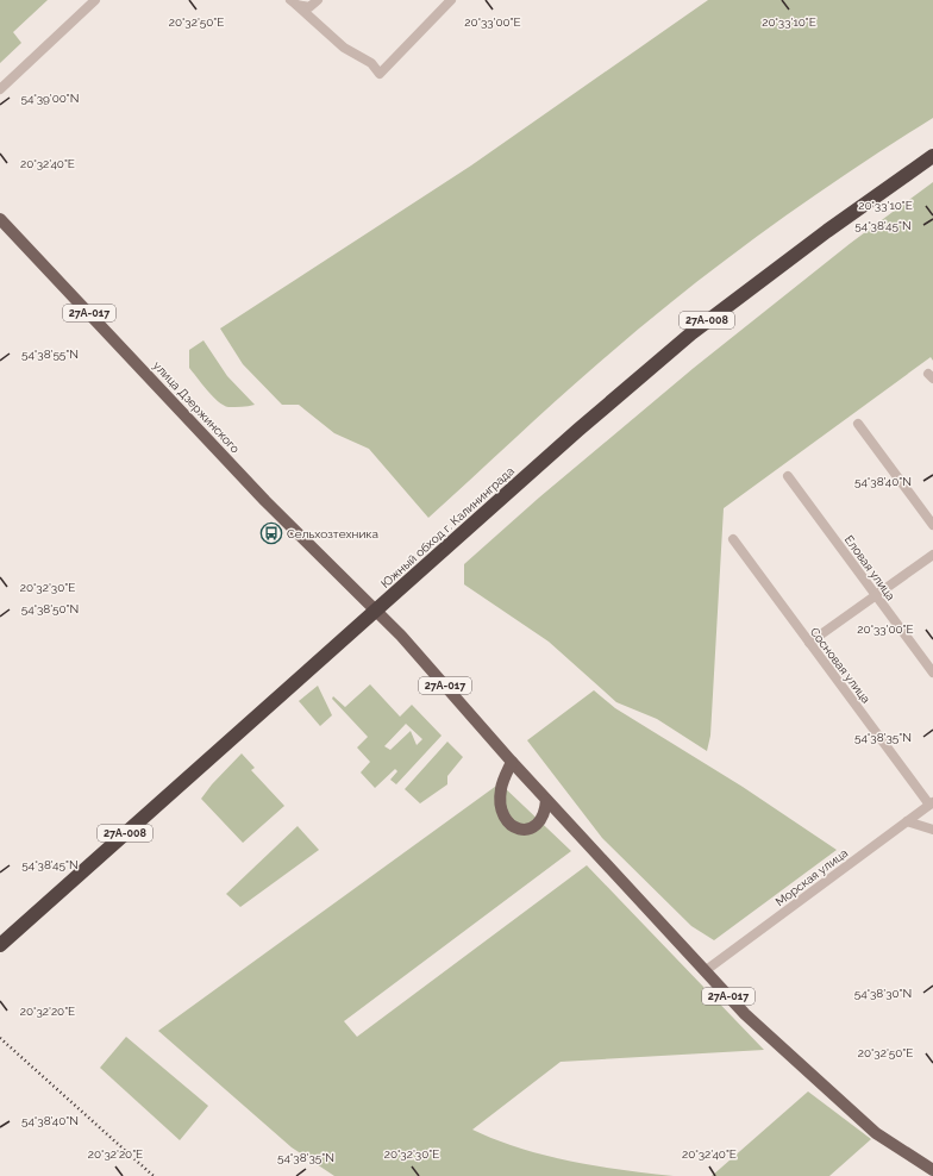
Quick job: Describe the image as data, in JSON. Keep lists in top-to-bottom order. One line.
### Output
{"streets":{"highway":["27А-008","Южный обход г. Калининграда"],"main road":["27А-017","улица Дзержинского"],"street":["Еловая улица","Сосновая улица","Морская улица"]},"crossings":[["27А-017","улица Дзержинского"],["27А-017","Южный обход г. Калининграда"],["27А-017","Морская улица"],["улица Дзержинского","Южный обход г. Калининграда"],["Сосновая улица","Морская улица"]],"places":{"bus stop":["Сельхозтехника"]},"coordinates":["20°32'50\"E","20°33'00\"E","20°33'10\"E","54°39'00\"N","20°32'40\"E","54°38'45\"N","54°38'55\"N","54°38'40\"N","20°32'30\"E","54°38'50\"N","54°38'35\"N","54°38'30\"N","20°32'20\"E"]}
